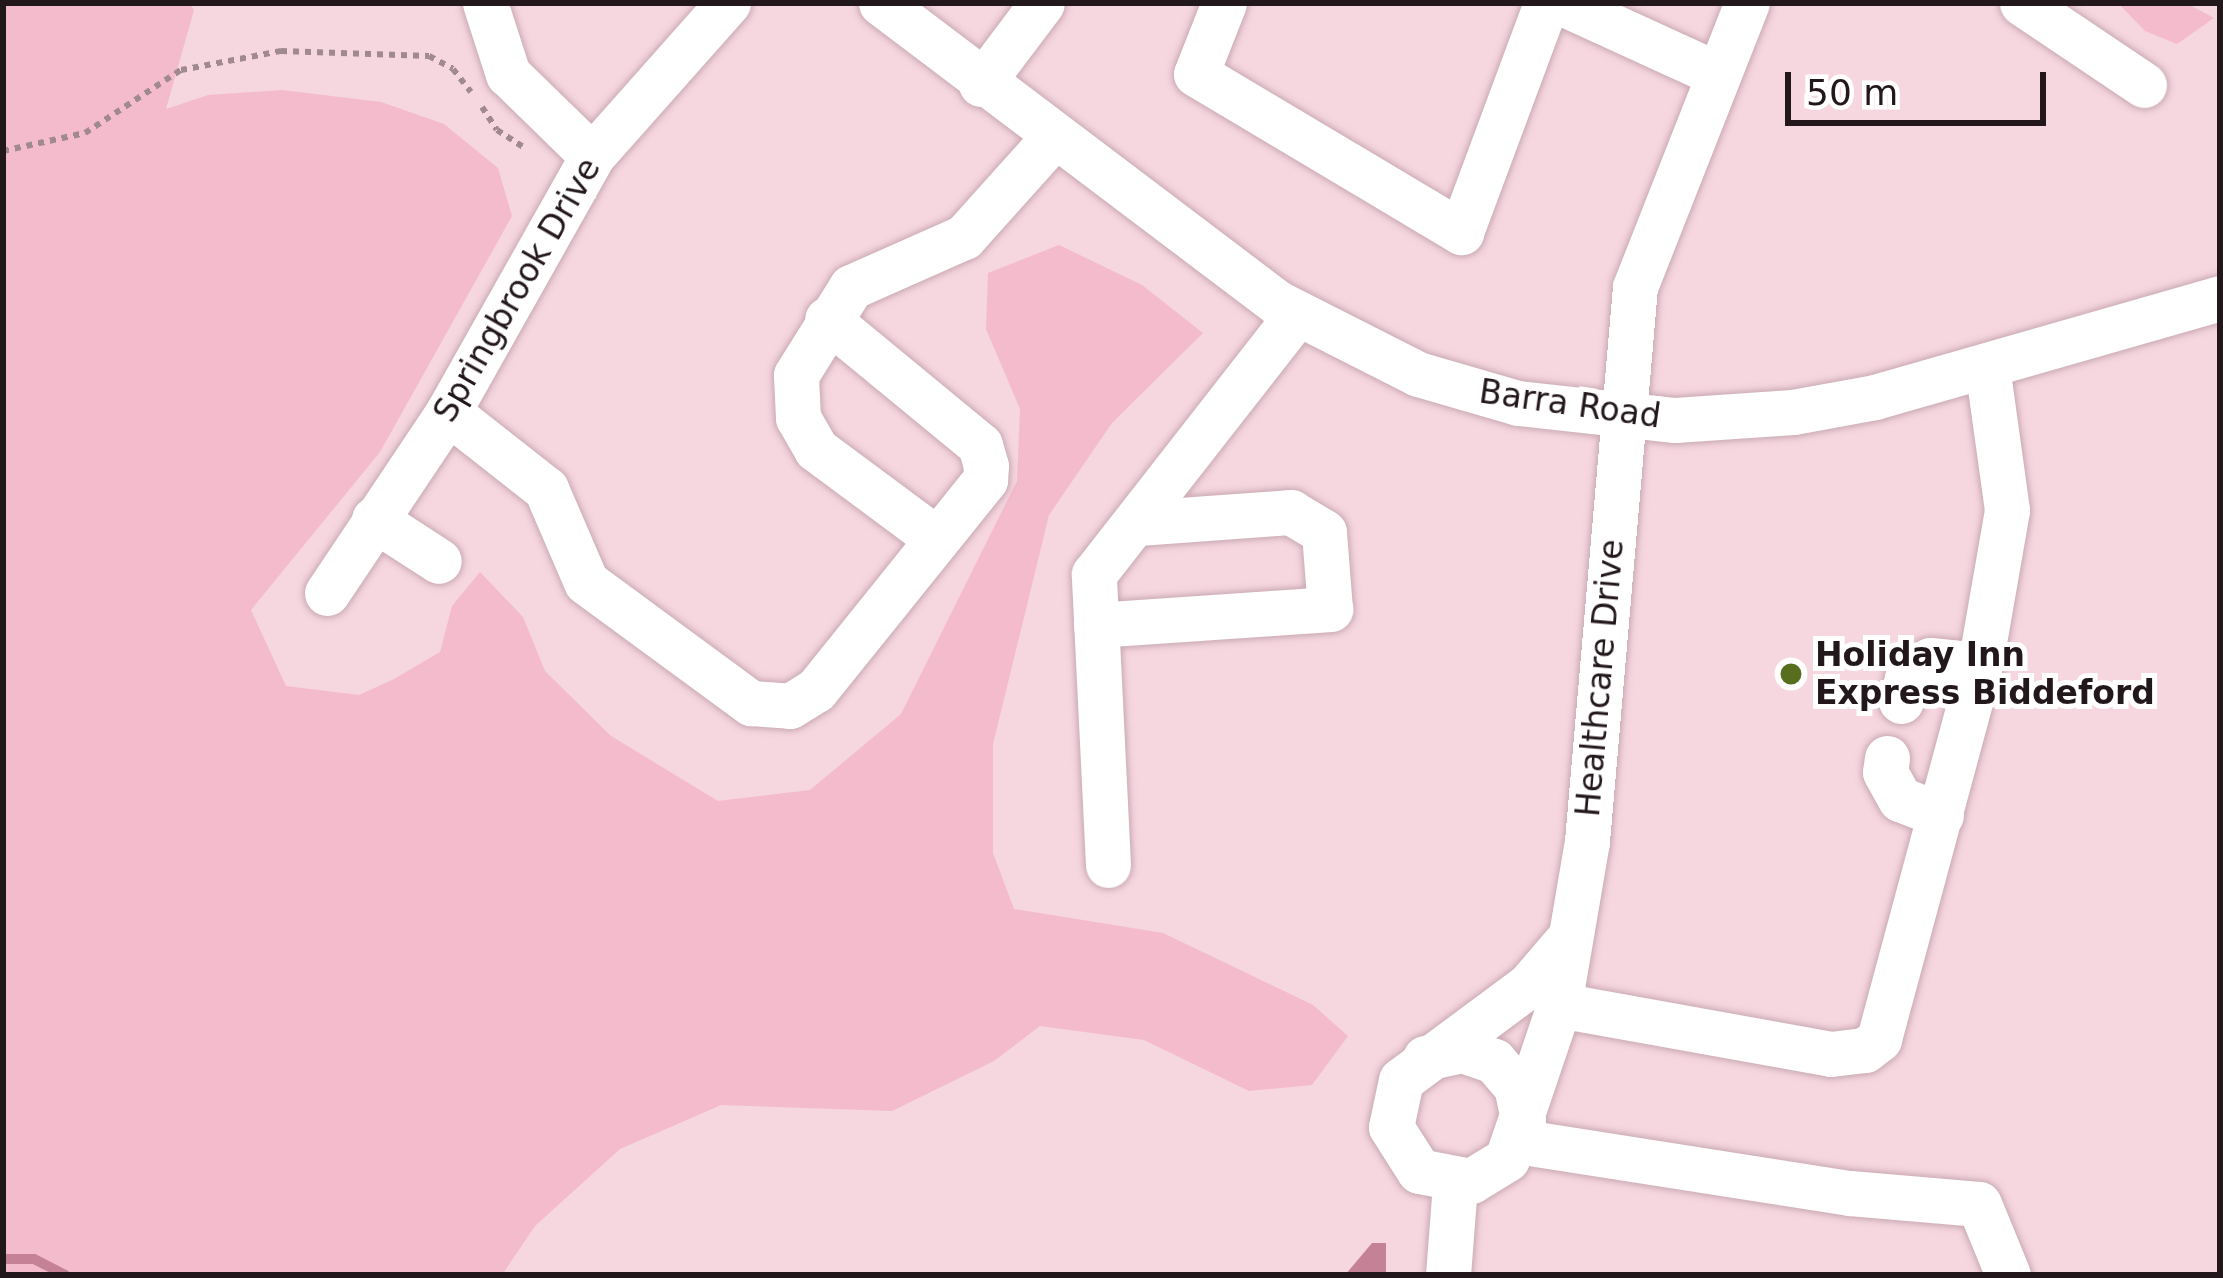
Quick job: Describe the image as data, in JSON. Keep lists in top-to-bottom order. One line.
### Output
{"streets":{"street":["Springbrook Drive","Barra Road","Healthcare Drive"]},"crossings":[["Barra Road","Healthcare Drive"]],"places":["Holiday Inn Express Biddeford"],"scale_bar":"50 m"}
